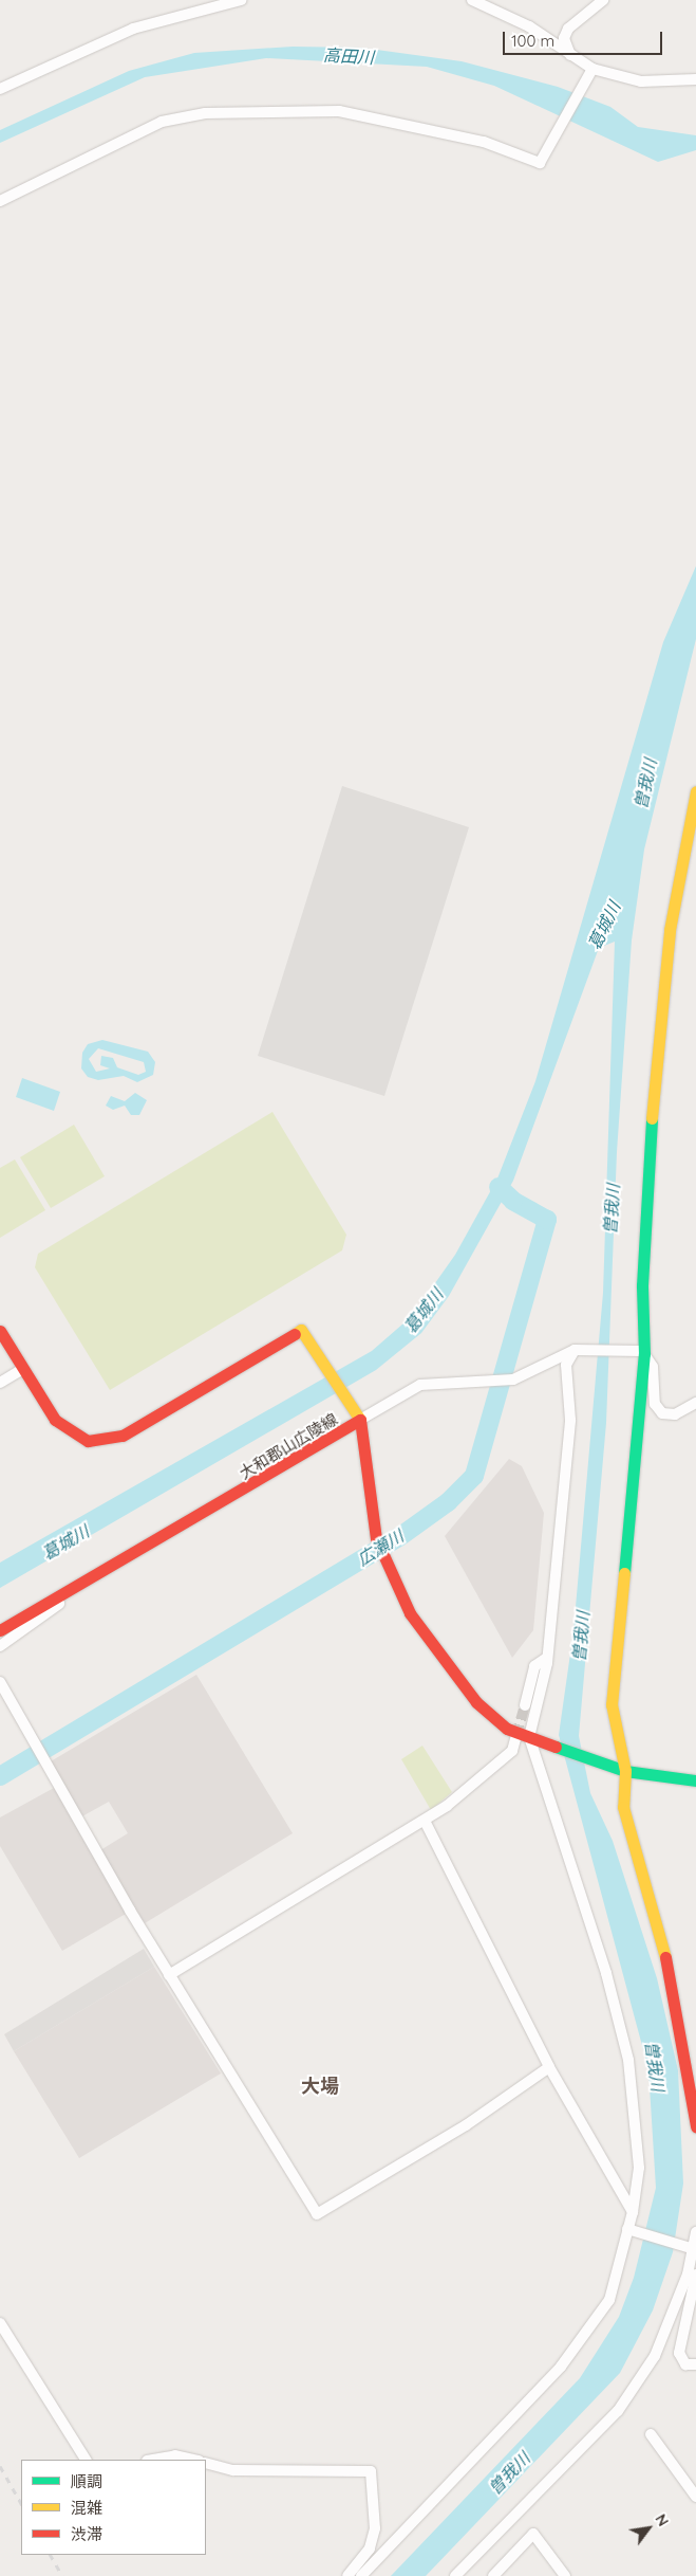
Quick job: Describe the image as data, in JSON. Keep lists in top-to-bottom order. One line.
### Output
{"streets":{"street":["大和郡山広陵線"]},"districts":["大場"],"water":["高田川","曽我川","葛城川","広瀬川"],"legend":["順調","混雑","渋滞"],"scale_bar":"100 m","north":"top right"}
